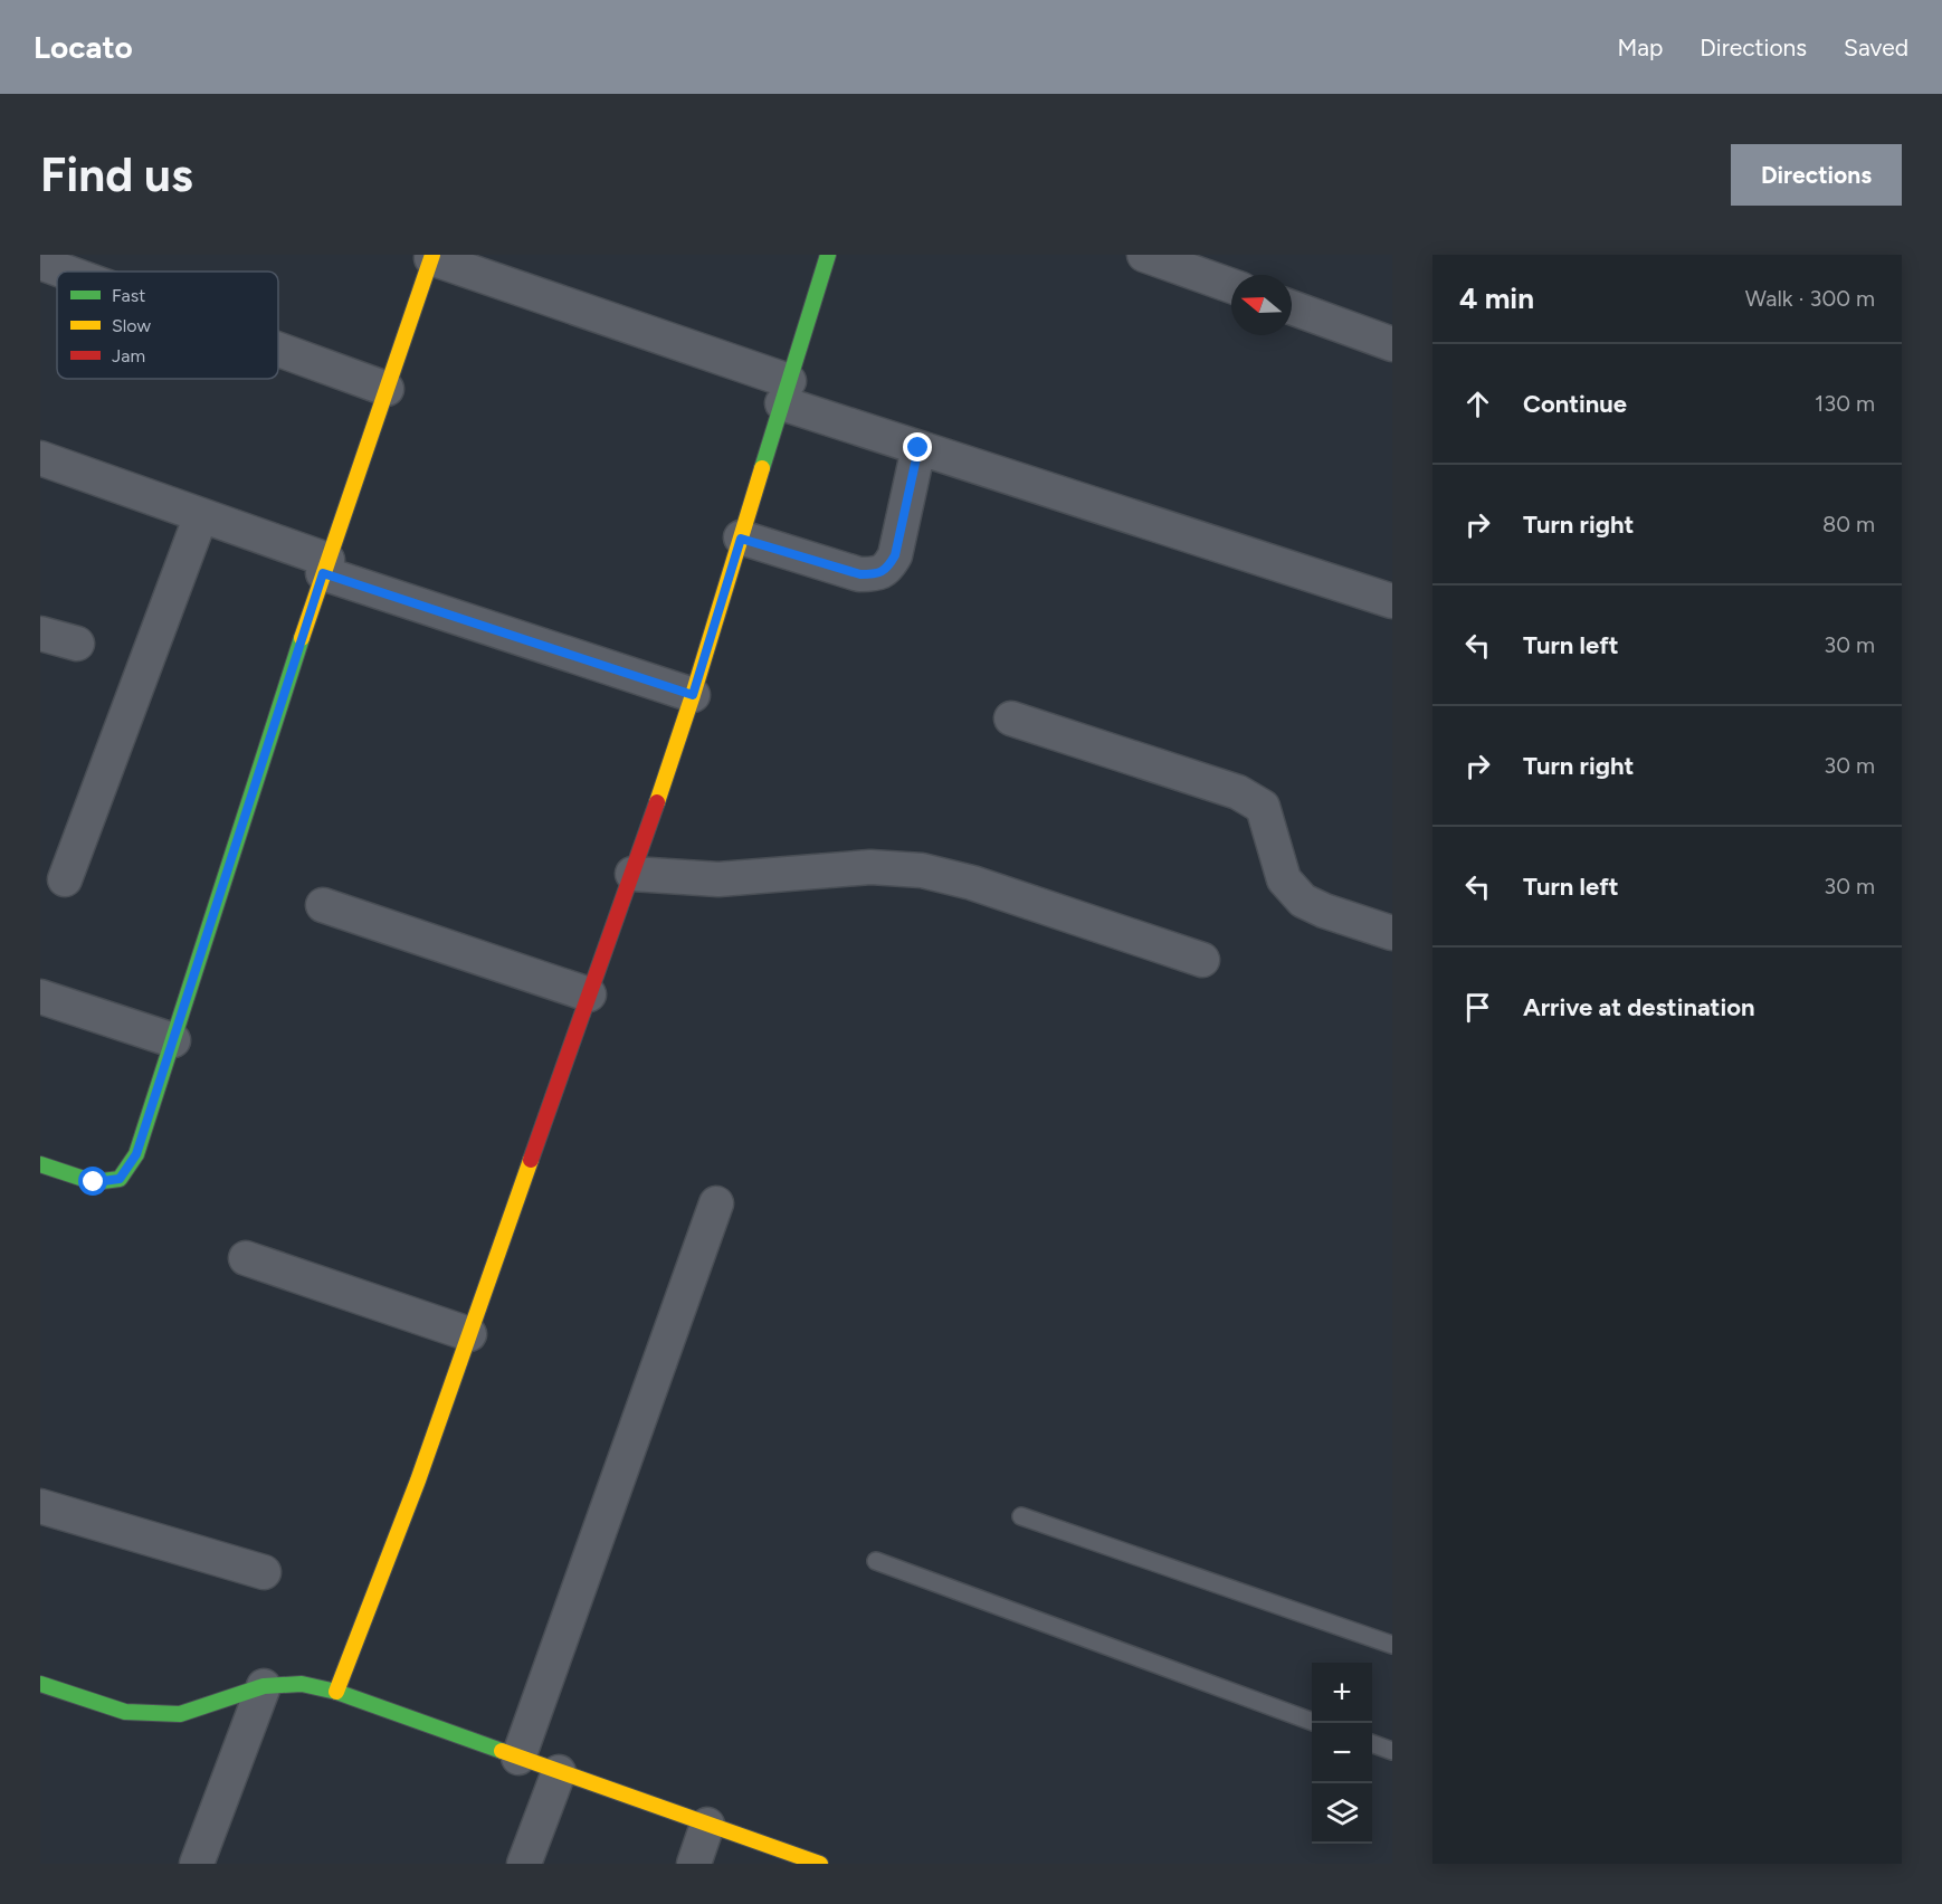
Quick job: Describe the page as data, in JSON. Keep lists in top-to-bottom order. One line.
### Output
{"legend":["Fast","Slow","Jam"],"north":"left","page":{"header":"Locato","nav":["Map","Directions","Saved"],"buttons":"Directions","title":"Find us","heading":["4 min","Walk · 300 m"],"list":[["Continue","130 m"],["Turn right","80 m"],["Turn left","30 m"],["Turn right","30 m"],["Turn left","30 m"],"Arrive at destination"],"map_buttons":["+","−"]}}
